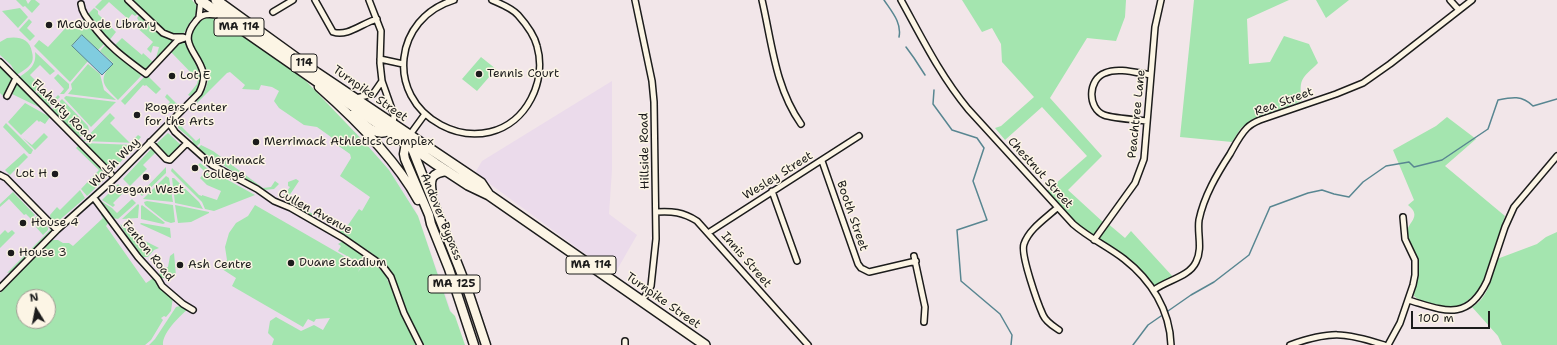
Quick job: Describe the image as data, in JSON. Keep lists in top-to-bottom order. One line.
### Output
{"streets":{"highway":["MA 114","114","Turnpike Street"],"main road":["Andover Bypass","MA 125"],"street":["Rea Street","Flaherty Road","Peachtree Lane","Hillside Road","Walsh Way","Chestnut Street","Wesley Street","Cullen Avenue","Booth Street","Fenton Road","Innis Street"]},"crossings":[["Turnpike Street","Hillside Road"],["Turnpike Street","Andover Bypass"],["Turnpike Street","MA 125"],["Rea Street","Chestnut Street"],["Peachtree Lane","Chestnut Street"],["Hillside Road","Innis Street"],["Walsh Way","Cullen Avenue"],["Walsh Way","Fenton Road"],["Wesley Street","Booth Street"],["Wesley Street","Innis Street"],["Andover Bypass","MA 125"]],"places":["McQuade Library","Tennis Court","Lot E","Rogers Center for the Arts","Merrimack Athletics Complex","Merrimack College","Lot H","Deegan West","House 4","House 3","Duane Stadium","Ash Centre"],"scale_bar":"100 m","north":"top"}
